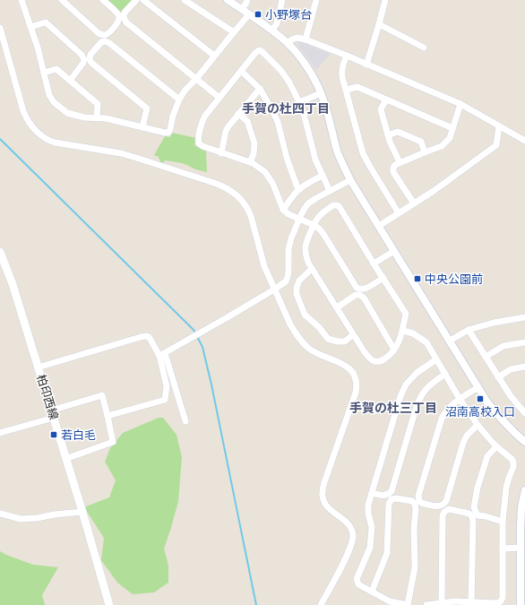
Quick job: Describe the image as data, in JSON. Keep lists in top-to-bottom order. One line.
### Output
{"streets":{"main road":["柏印西線"]},"districts":["手賀の杜四丁目","手賀の杜三丁目"],"places":{"transit":["小野塚台","中央公園前","沼南高校入口","若白毛"]}}
